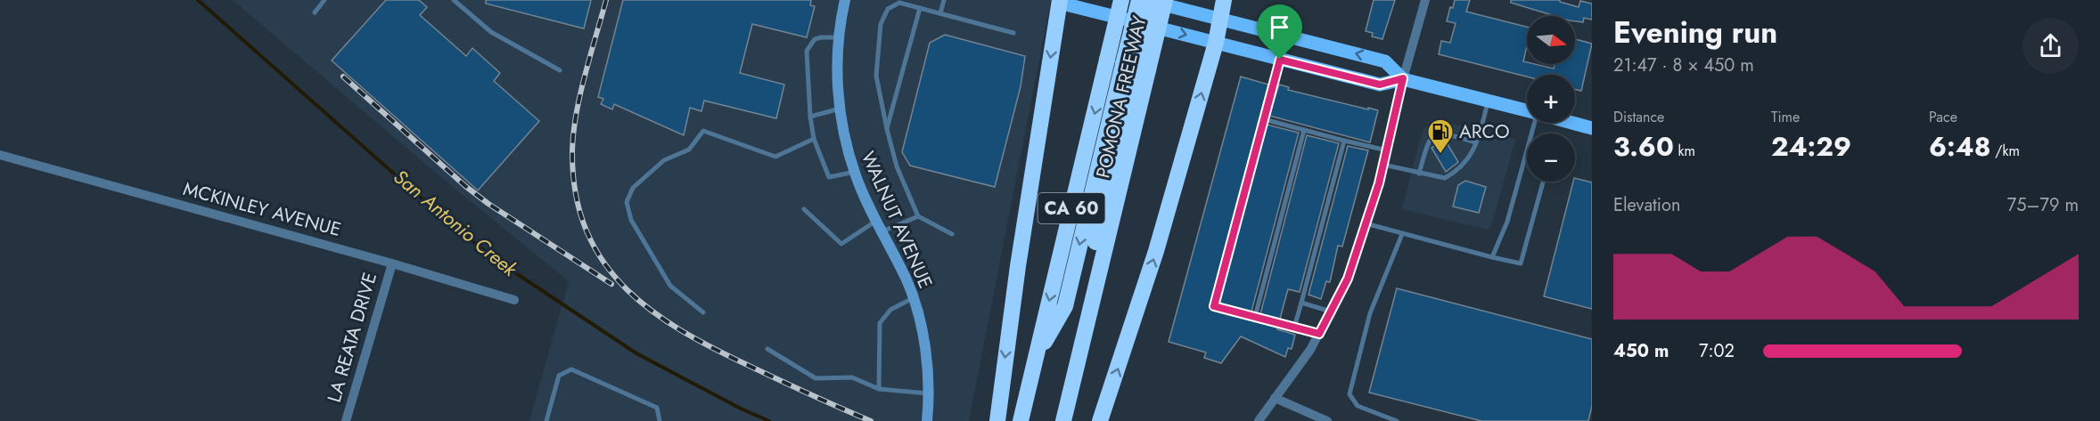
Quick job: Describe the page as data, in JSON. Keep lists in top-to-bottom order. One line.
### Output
{"streets":{"highway":["POMONA FREEWAY","CA 60"],"street":["MCKINLEY AVENUE","WALNUT AVENUE","LA REATA DRIVE"]},"crossings":[["MCKINLEY AVENUE","LA REATA DRIVE"]],"water":["San Antonio Creek"],"places":{"fuel station":["ARCO"]},"north":"right","page":{"heading":["Evening run","21:47 · 8 × 450 m"],"map_buttons":["+","−"],"stats":[["Distance","3.60 km"],["Time","24:29"],["Pace","6:48 /km"]],"chart":["Elevation","75–79 m"],"list":[{"name":"450 m","note":"7:02"}]}}
